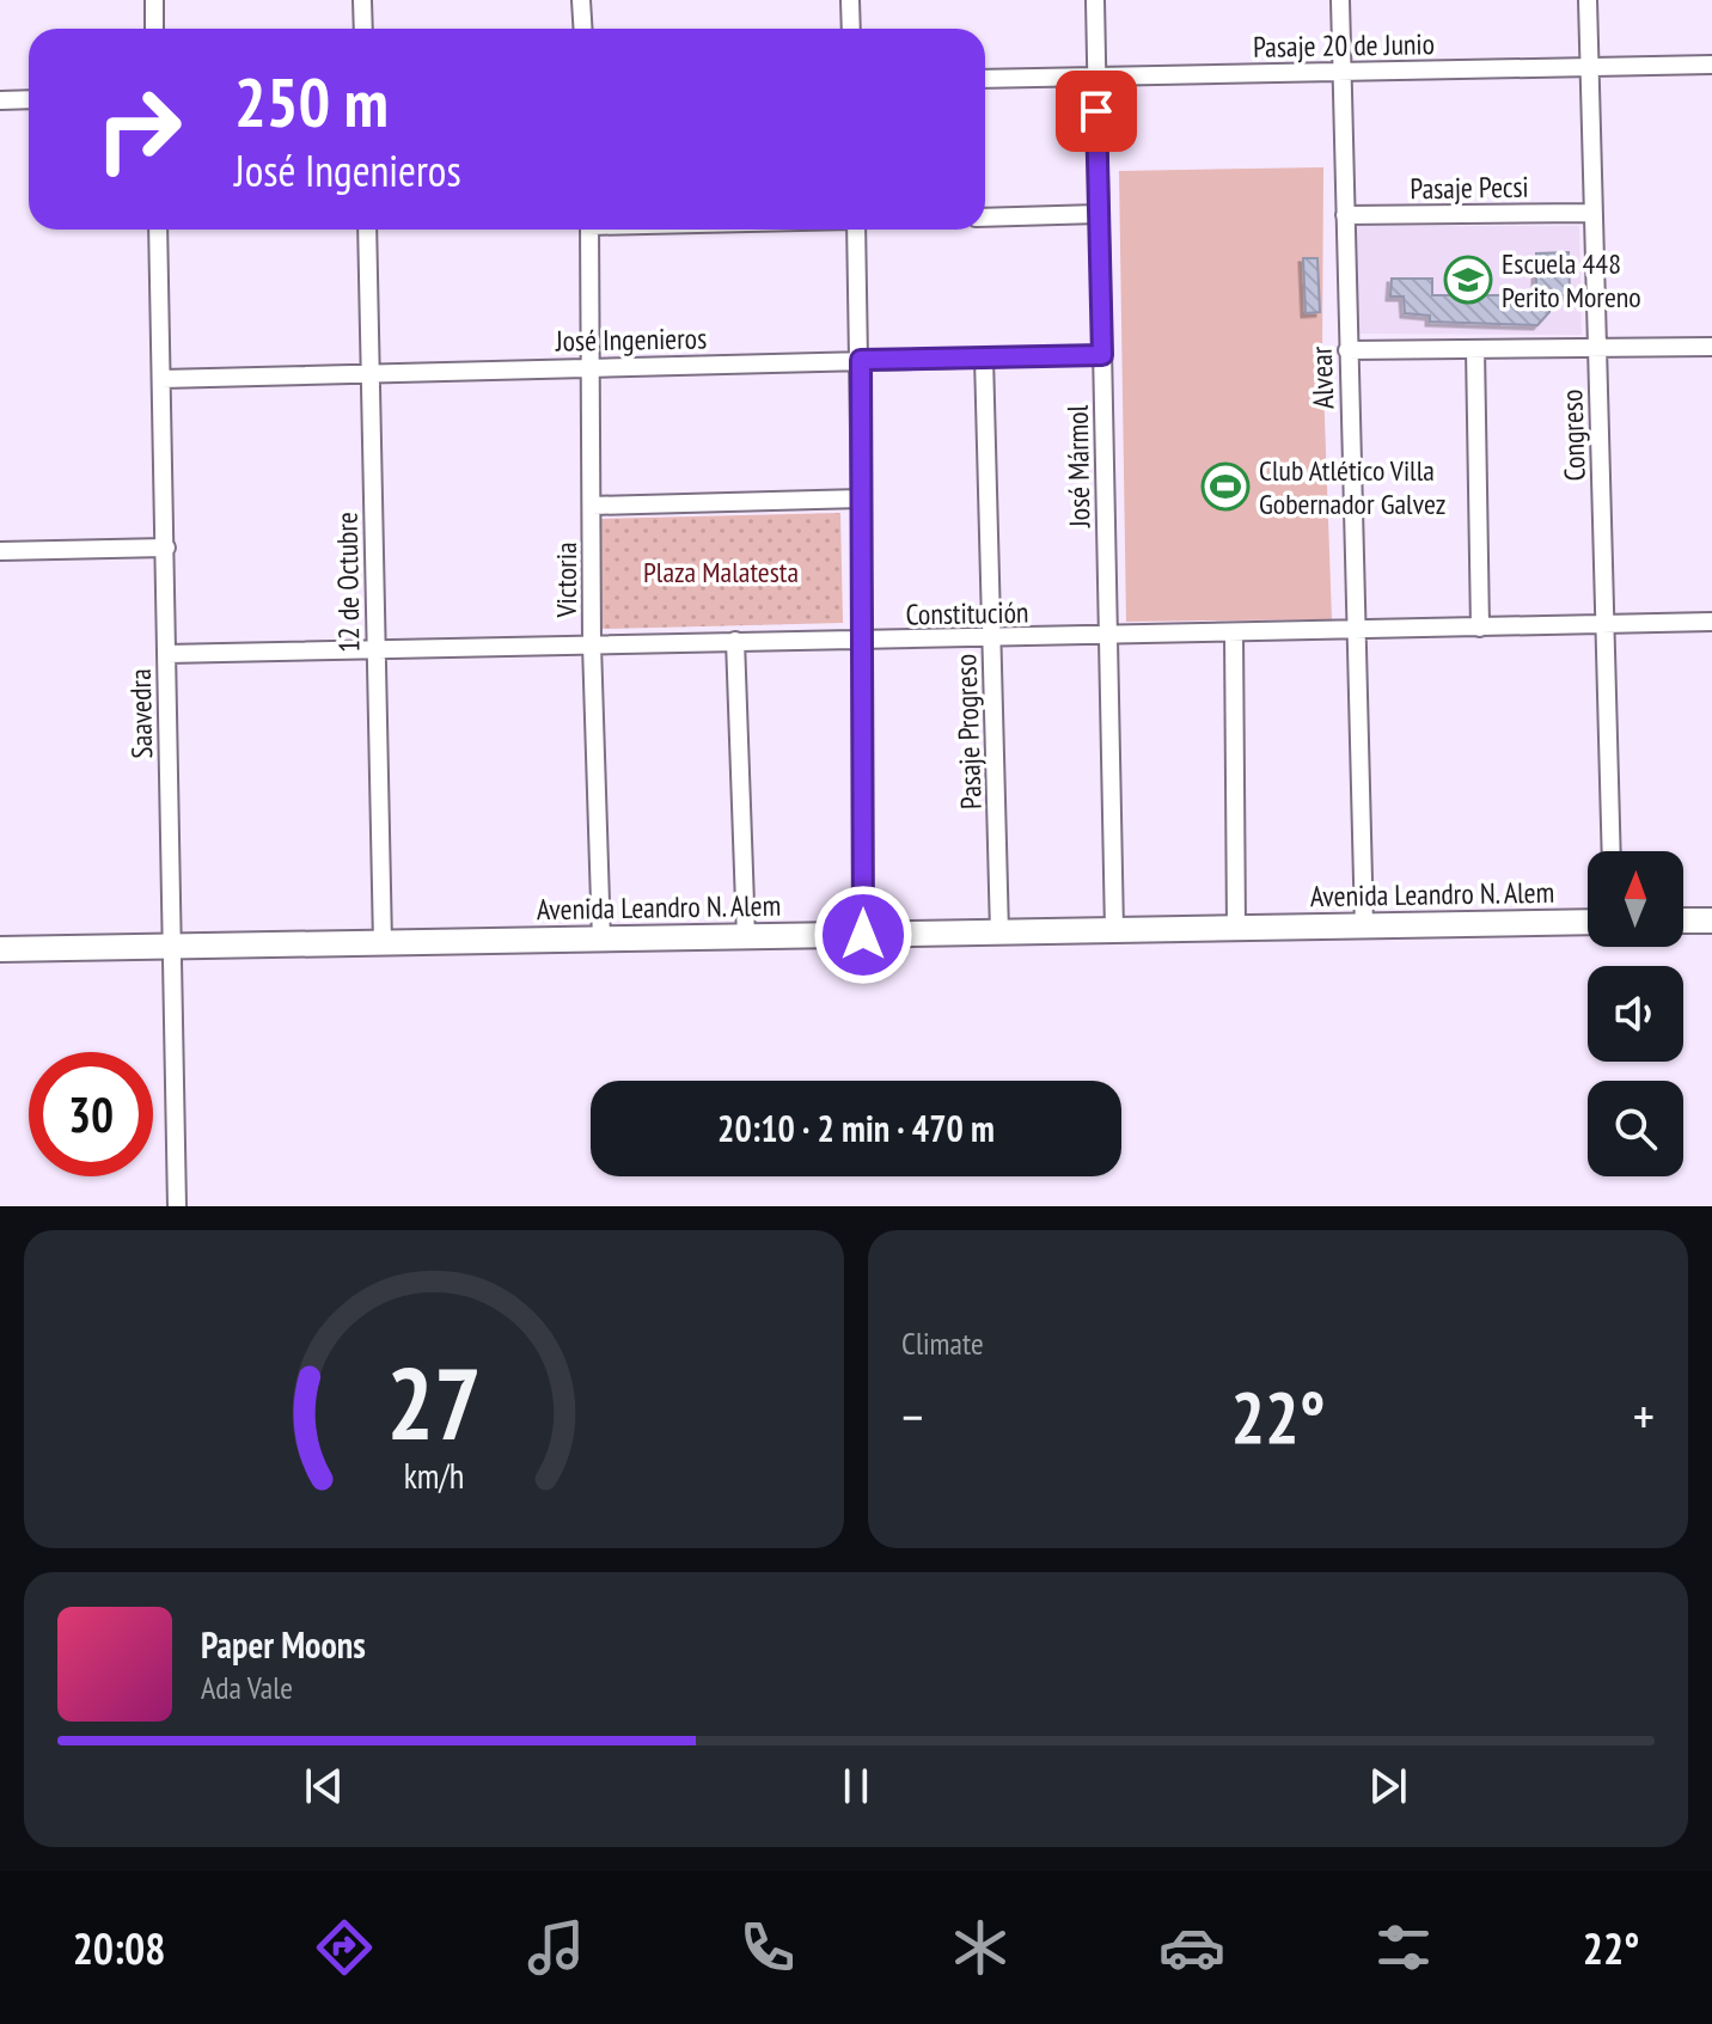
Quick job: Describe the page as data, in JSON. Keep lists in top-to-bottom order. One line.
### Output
{"streets":{"street":["Pasaje 20 de Junio","Pasaje Pecsi","José Ingenieros","Alvear","Congreso","José Mármol","Victoria","12 de Octubre","Constitución","Saavedra","Pasaje Progreso","Avenida Leandro N. Alem"]},"crossings":[["Pasaje 20 de Junio","Alvear"],["Pasaje 20 de Junio","Congreso"],["Pasaje 20 de Junio","José Mármol"],["Pasaje Pecsi","Alvear"],["Pasaje Pecsi","Congreso"],["José Ingenieros","José Mármol"],["José Ingenieros","Victoria"],["José Ingenieros","12 de Octubre"],["José Ingenieros","Saavedra"],["José Ingenieros","Pasaje Progreso"],["Alvear","Constitución"],["Alvear","Avenida Leandro N. Alem"],["Congreso","Constitución"],["José Mármol","Constitución"],["José Mármol","Avenida Leandro N. Alem"],["Victoria","Constitución"],["Victoria","Avenida Leandro N. Alem"],["12 de Octubre","Constitución"],["12 de Octubre","Avenida Leandro N. Alem"],["Constitución","Saavedra"],["Constitución","Pasaje Progreso"],["Saavedra","Avenida Leandro N. Alem"],["Pasaje Progreso","Avenida Leandro N. Alem"]],"parks":["Plaza Malatesta"],"places":{"school or university":["Escuela 448 Perito Moreno"],"sports":["Club Atlético Villa Gobernador Galvez"]},"north":"top","page":{"turn":["250 m","José Ingenieros"],"limit":"30","trip":"20:10 · 2 min · 470 m","tile":"Climate","heat":["−","22°","+"],"song":["Paper Moons","Ada Vale"],"tabs":["20:08","22°"],"gauge":["27","km/h"]}}
